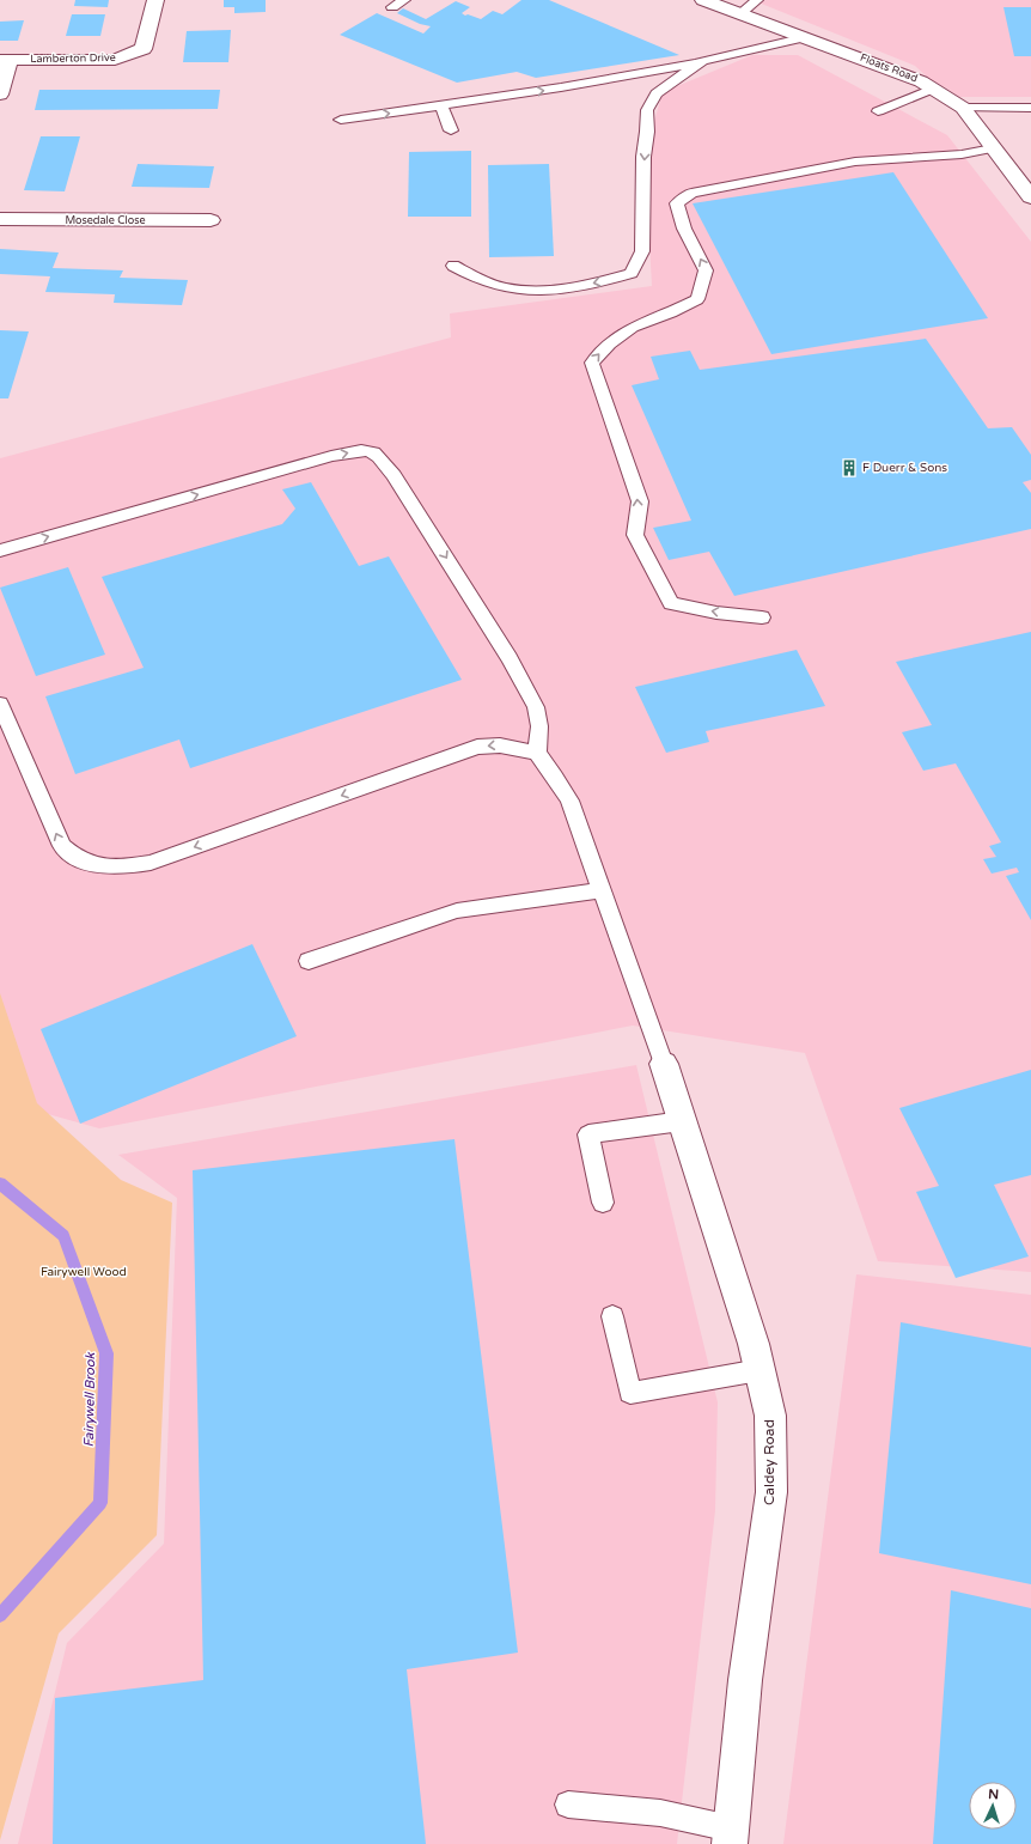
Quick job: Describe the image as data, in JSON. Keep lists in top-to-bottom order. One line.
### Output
{"streets":{"street":["Lamberton Drive","Floats Road","Mosedale Close","Caldey Road"]},"water":["Fairywell Brook"],"parks":["Fairywell Wood"],"places":{"building":["F Duerr & Sons"]},"north":"top"}
